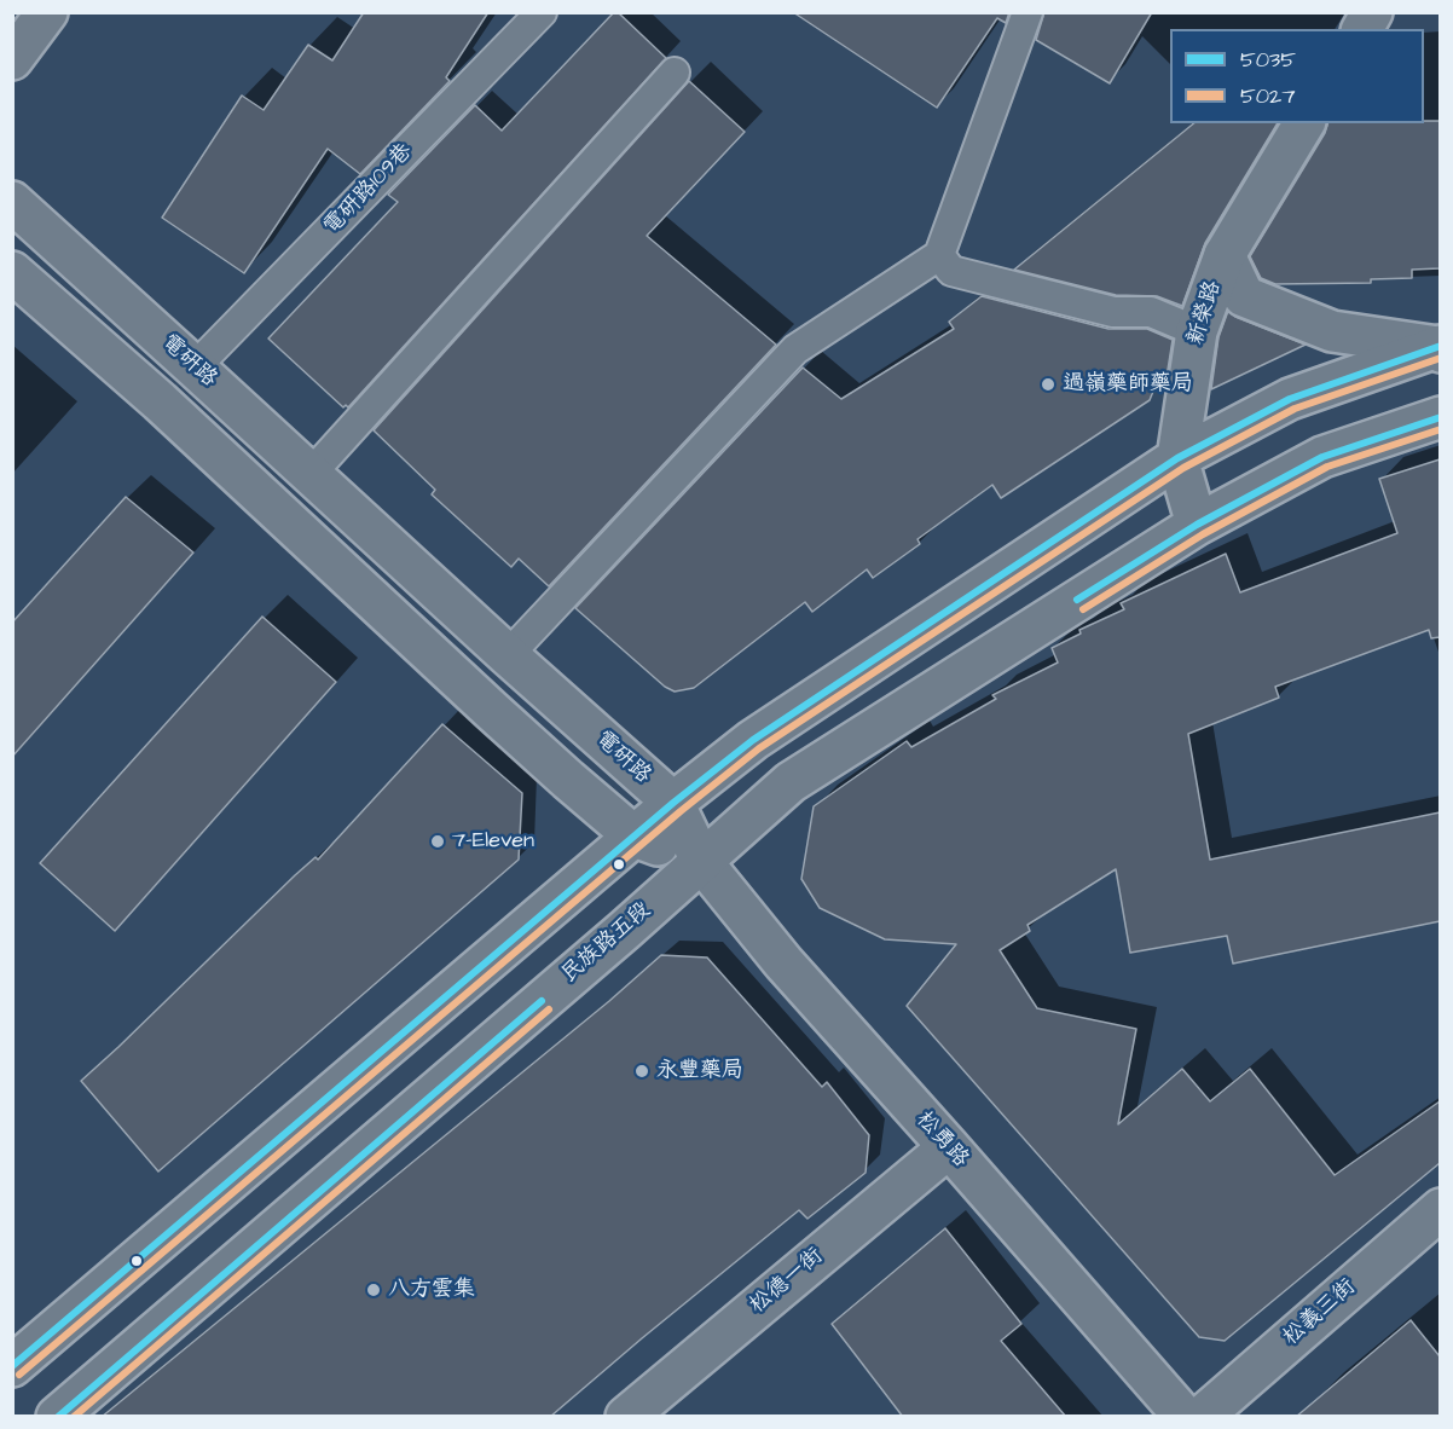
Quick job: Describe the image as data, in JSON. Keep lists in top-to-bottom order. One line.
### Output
{"streets":{"street":["新榮路","電研路","民族路五段","松勇路","松德一街","松義三街"],"lane":["電研路109巷"]},"crossings":[["電研路109巷","電研路"],["新榮路","民族路五段"],["電研路","民族路五段"],["電研路","松勇路"],["民族路五段","松勇路"],["松勇路","松德一街"]],"places":["過嶺藥師藥局","7-Eleven","永豐藥局","八方雲集"],"lines":["transit line 5035","transit line 5027"],"legend":["5035","5027"]}
